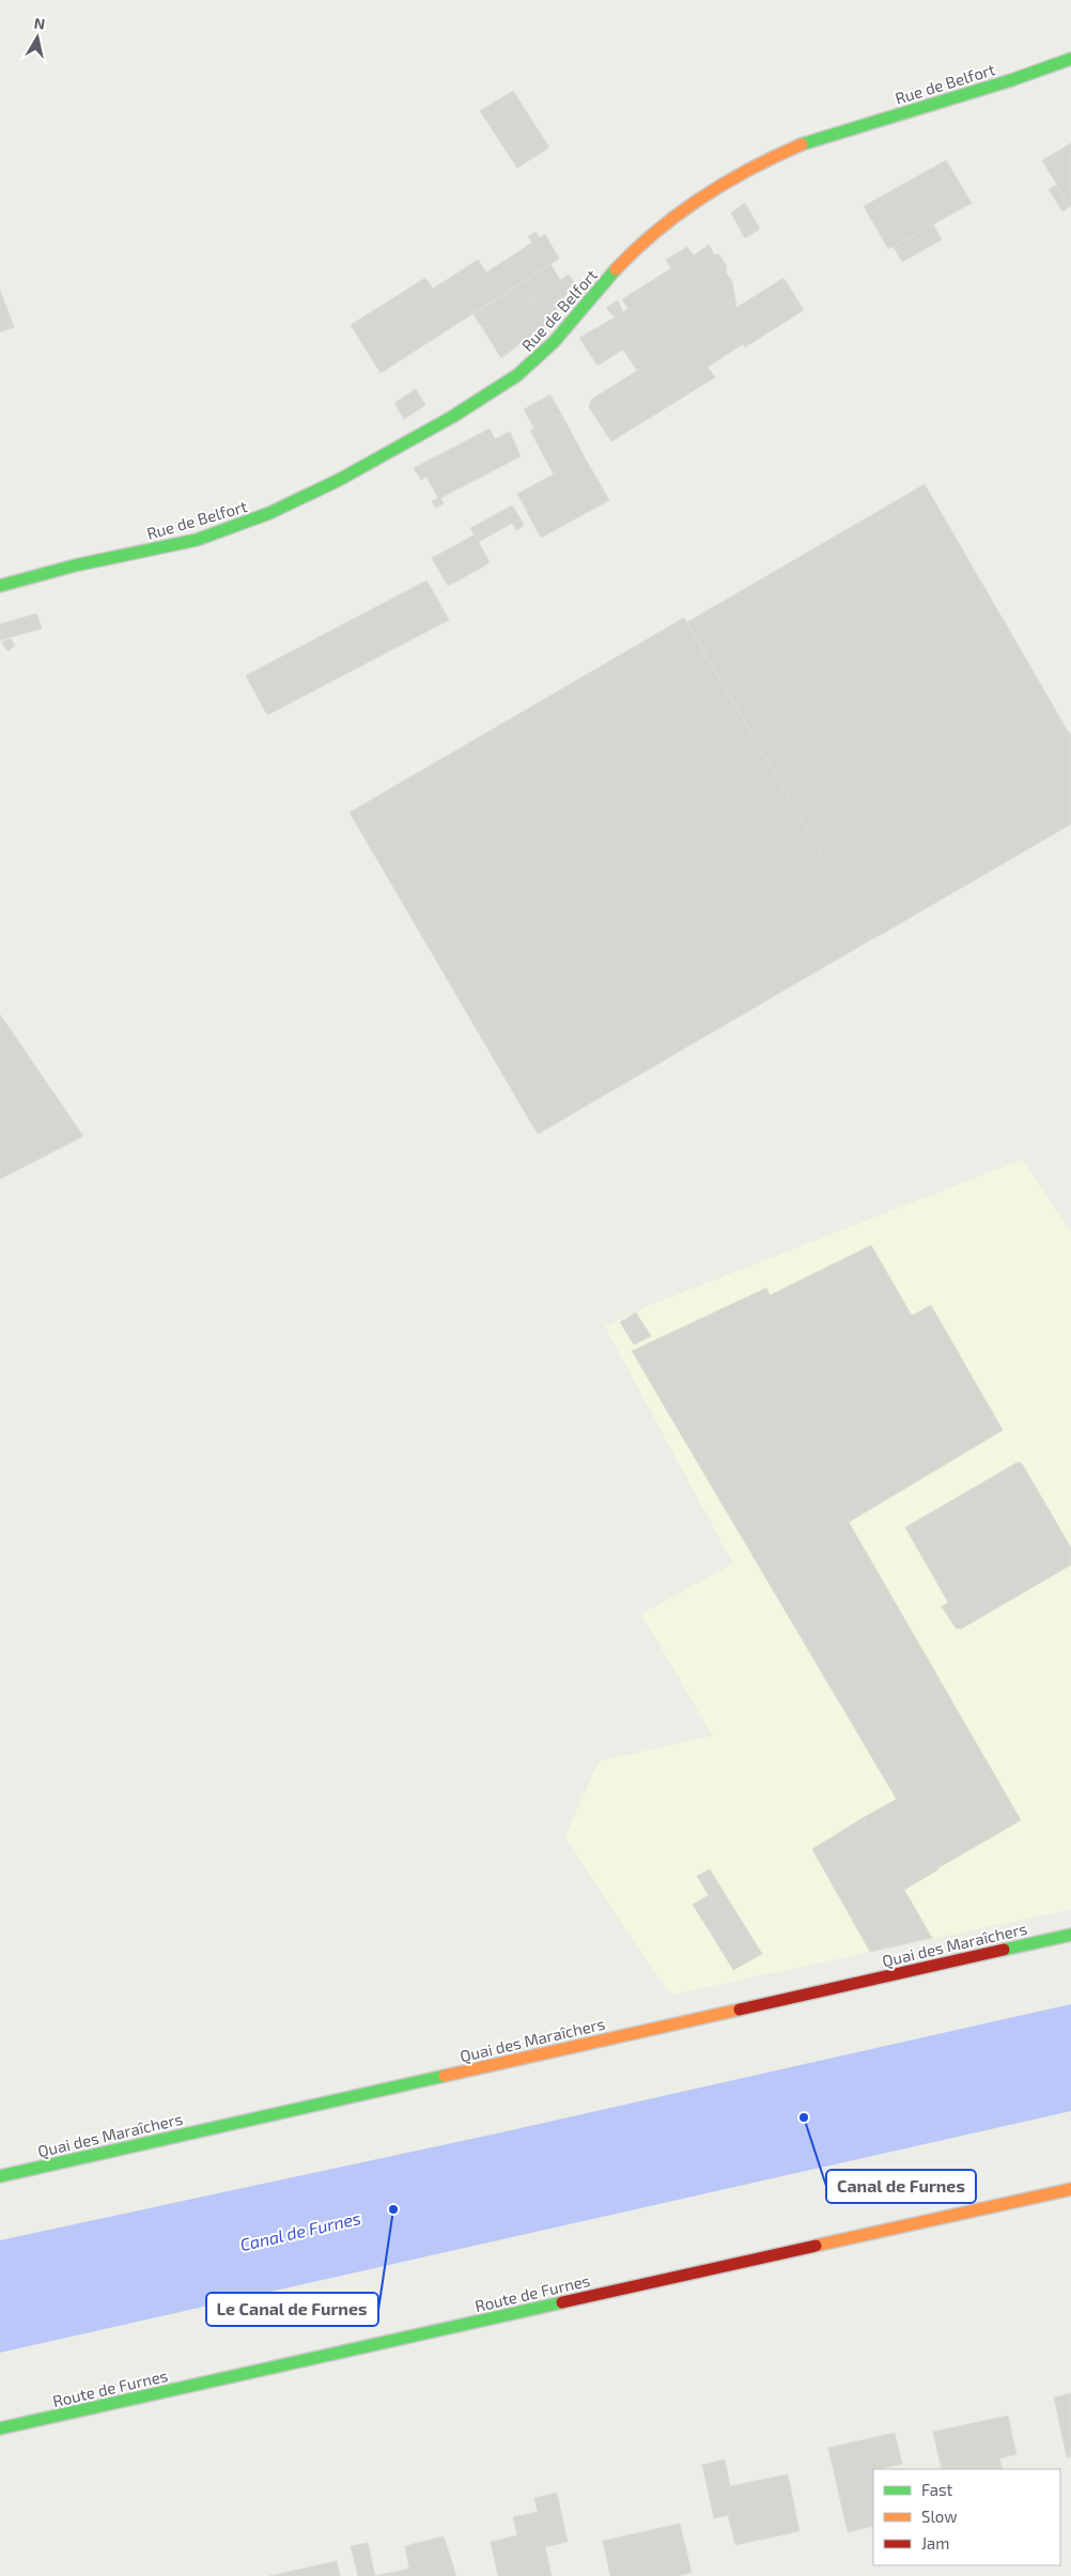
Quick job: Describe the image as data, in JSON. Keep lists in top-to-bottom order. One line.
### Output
{"streets":{"street":["Rue de Belfort","Quai des Maraîchers","Route de Furnes"]},"water":["Canal de Furnes"],"places":["Canal de Furnes","Le Canal de Furnes"],"legend":["Fast","Slow","Jam"],"north":"top"}
